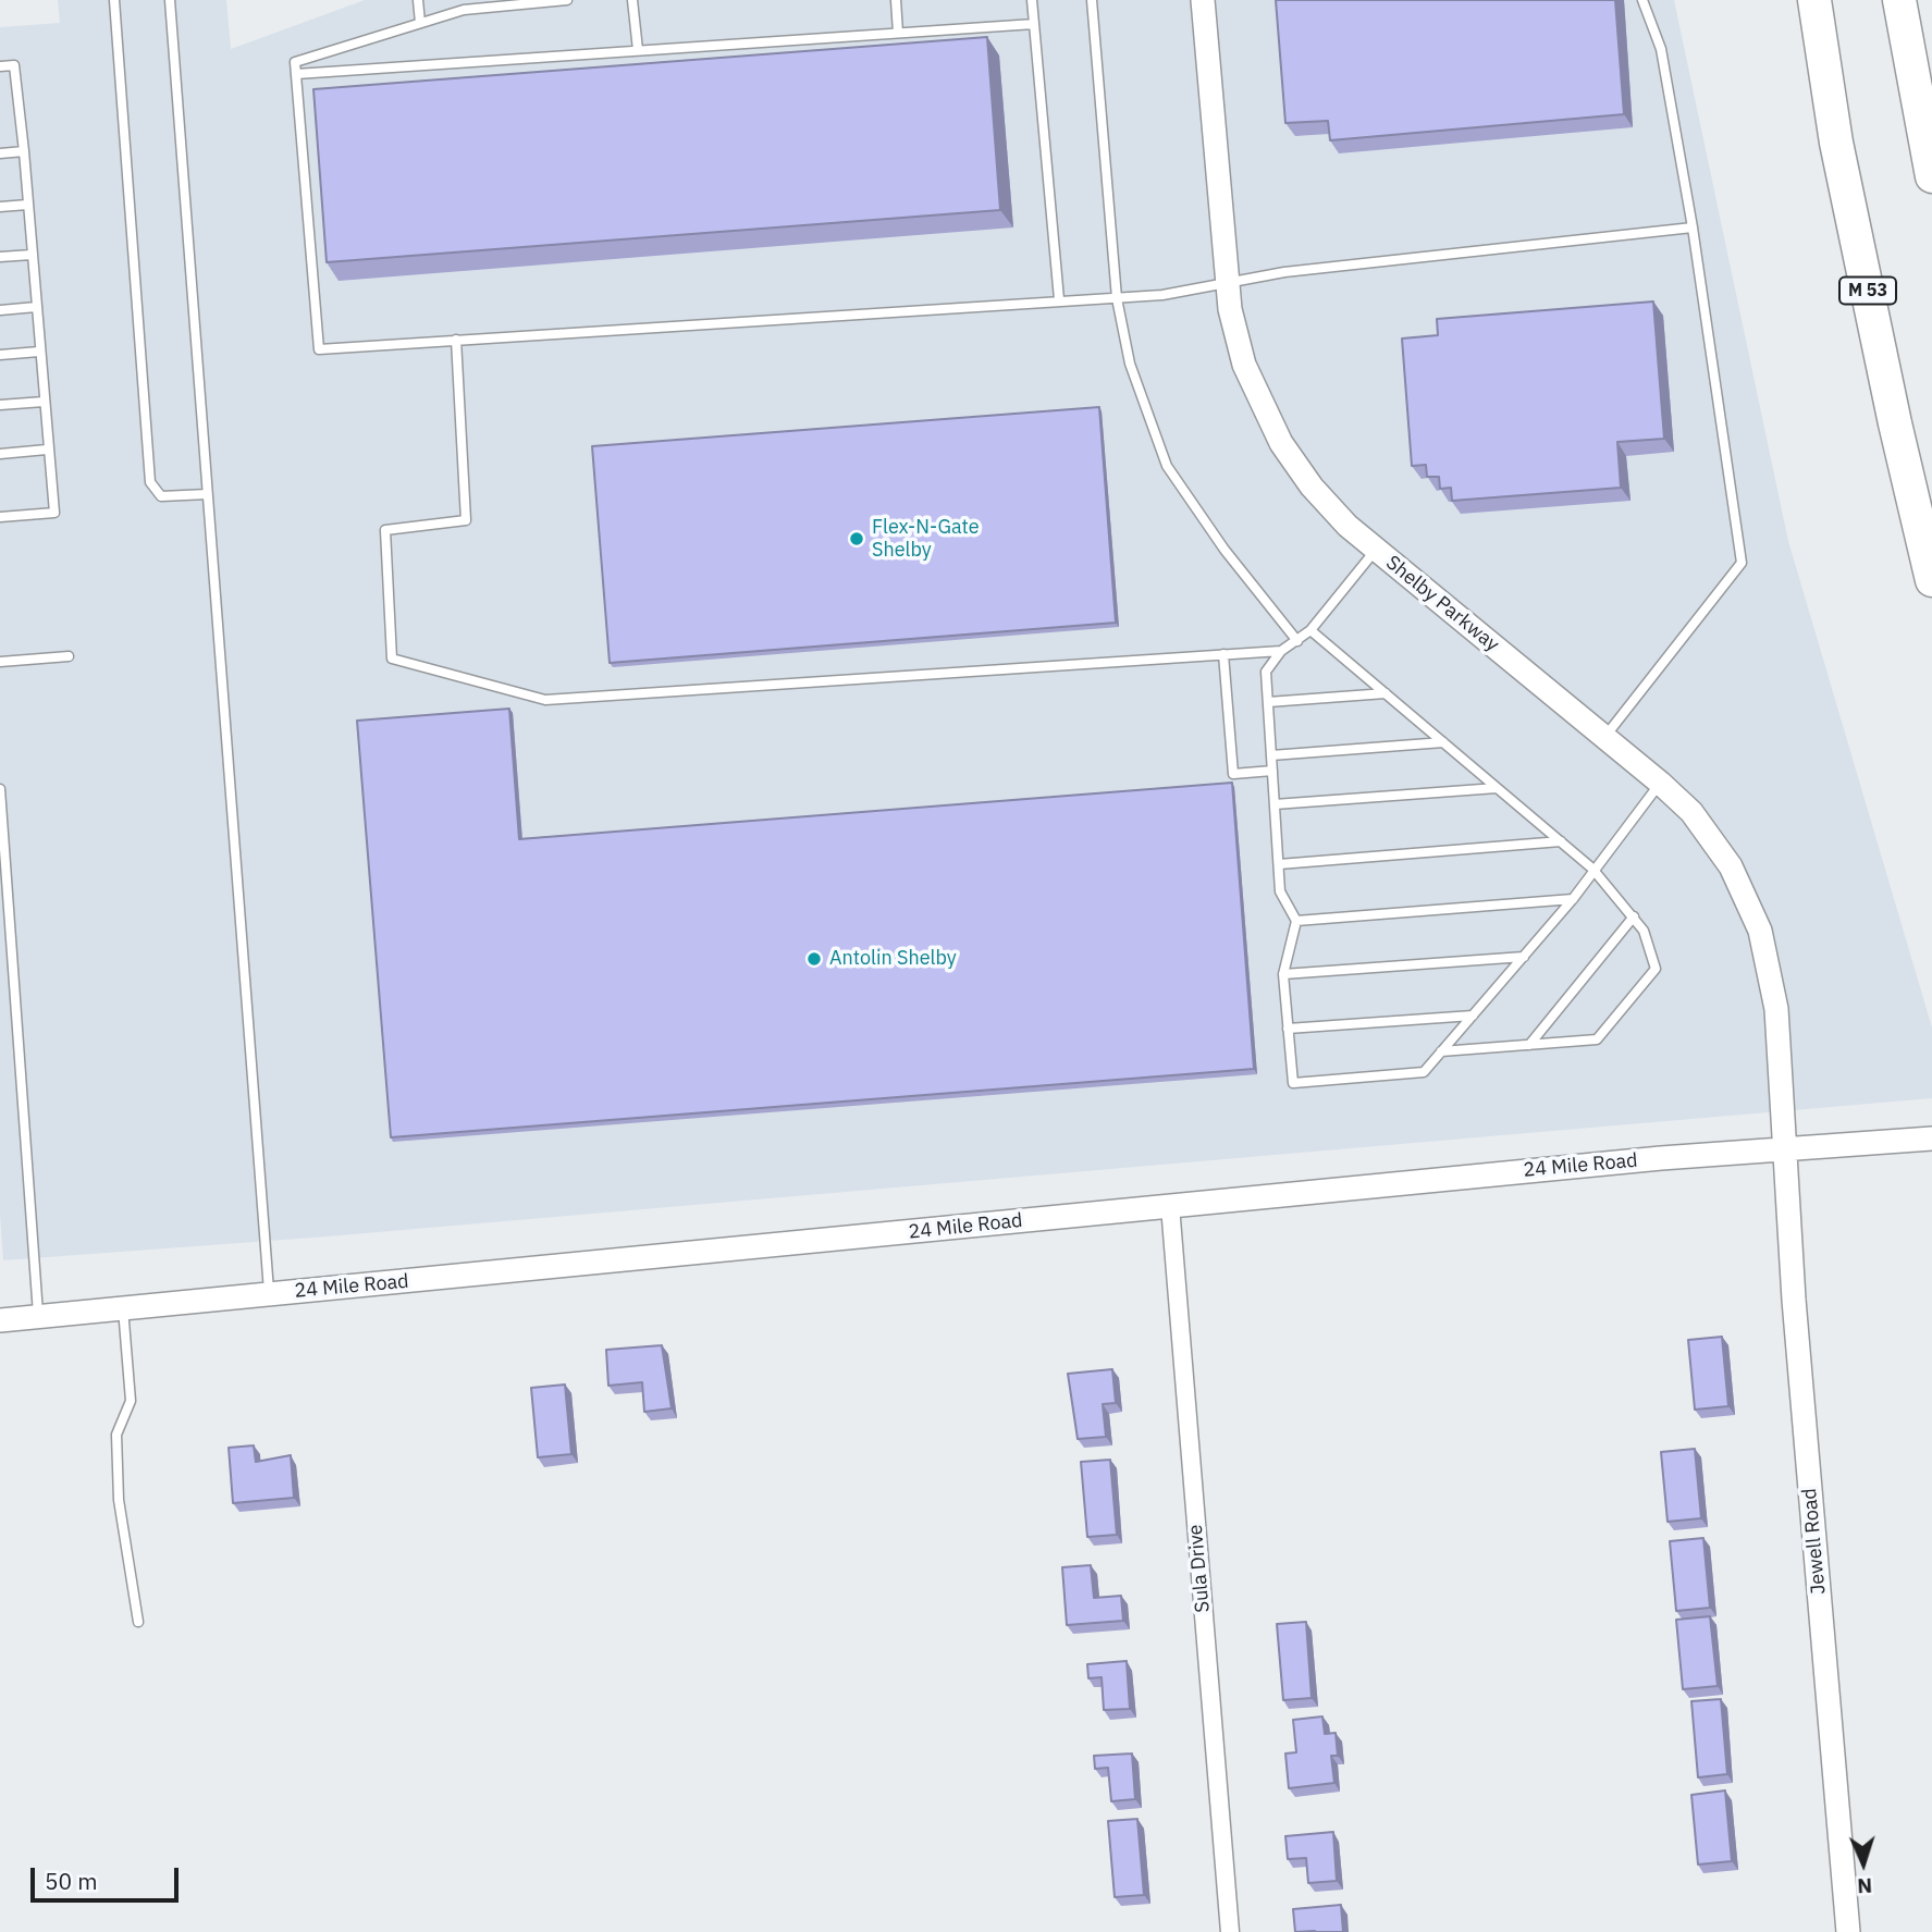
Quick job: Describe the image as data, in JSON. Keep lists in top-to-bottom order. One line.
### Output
{"streets":{"highway":["M 53"],"street":["Shelby Parkway","24 Mile Road","Jewell Road","Sula Drive"]},"crossings":[["Shelby Parkway","24 Mile Road"],["Shelby Parkway","Jewell Road"],["24 Mile Road","Jewell Road"],["24 Mile Road","Sula Drive"]],"places":["Flex-N-Gate Shelby","Antolin Shelby"],"scale_bar":"50 m","north":"bottom"}
